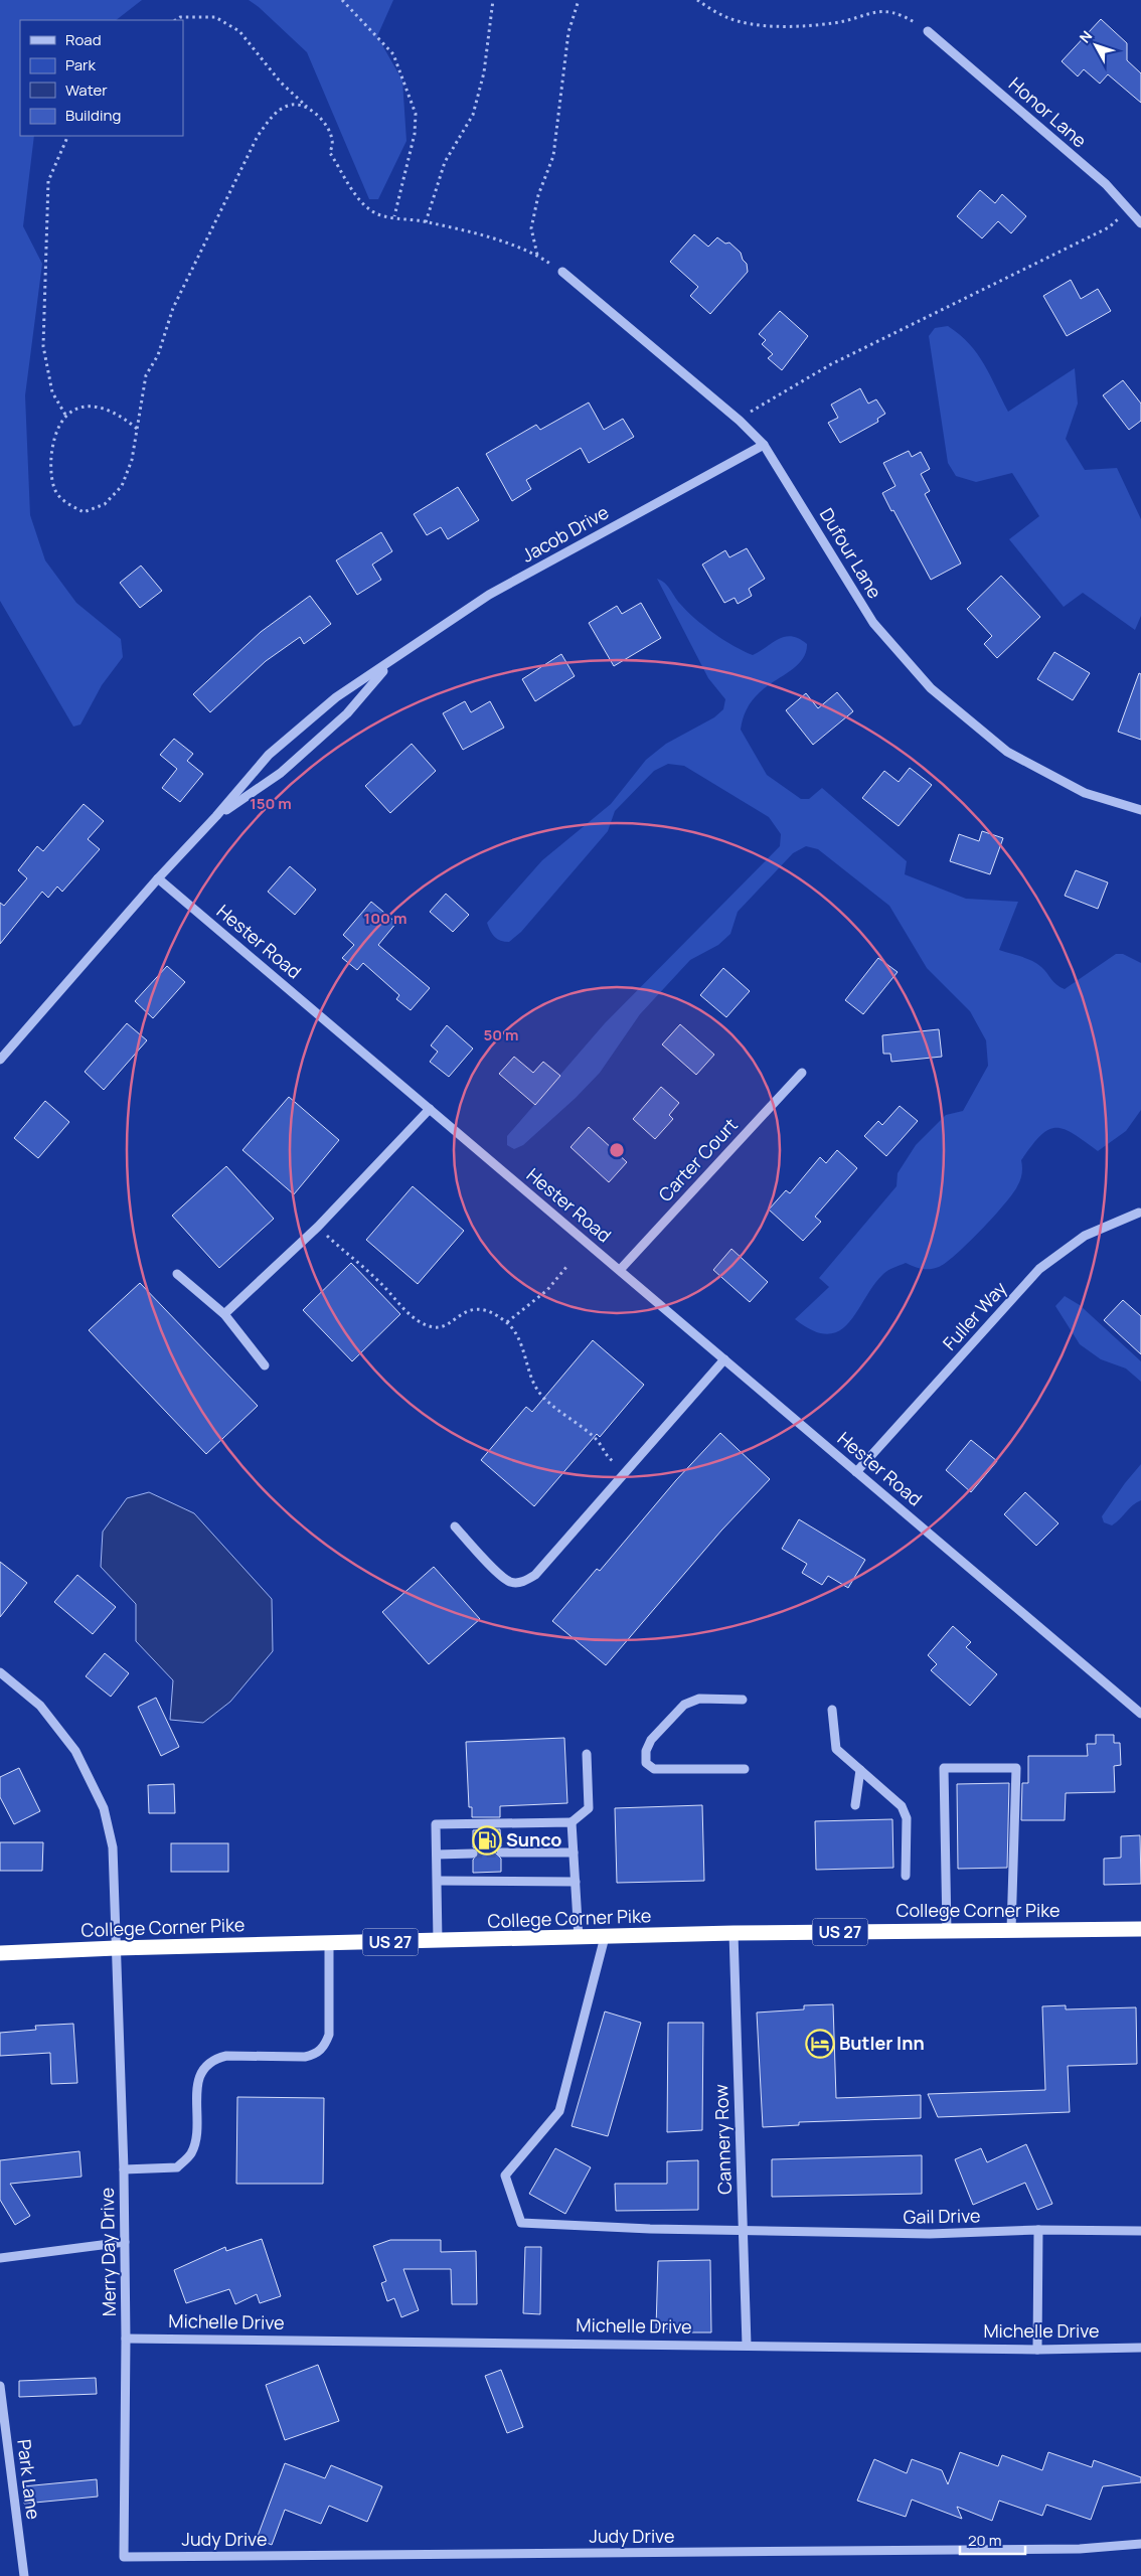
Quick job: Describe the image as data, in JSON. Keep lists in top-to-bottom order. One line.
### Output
{"streets":{"highway":["College Corner Pike","US 27"],"street":["Honor Lane","Jacob Drive","Dufour Lane","Hester Road","Carter Court","Fuller Way","Cannery Row","Gail Drive","Merry Day Drive","Michelle Drive","Park Lane","Judy Drive"]},"crossings":[["Jacob Drive","Dufour Lane"],["Jacob Drive","Hester Road"],["Hester Road","Carter Court"],["Hester Road","Fuller Way"],["College Corner Pike","Cannery Row"],["College Corner Pike","Gail Drive"],["College Corner Pike","Merry Day Drive"],["Cannery Row","Gail Drive"],["Cannery Row","Michelle Drive"],["Merry Day Drive","Michelle Drive"],["Merry Day Drive","Judy Drive"]],"places":{"fuel station":["Sunco"],"hotel":["Butler Inn"]},"legend":["Road","Park","Water","Building"],"scale_bar":"20 m","north":"top left","rings":["150 m","100 m","50 m"]}
